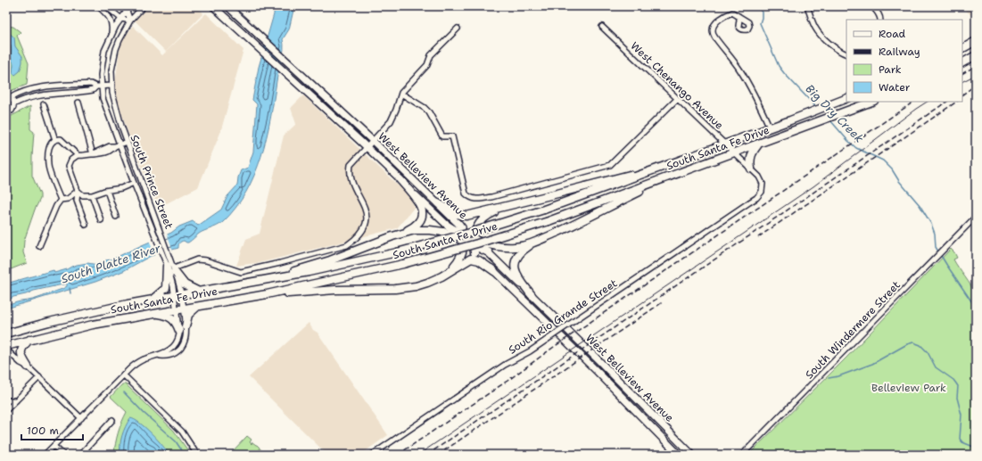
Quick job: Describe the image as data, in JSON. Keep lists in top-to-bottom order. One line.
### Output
{"streets":{"highway":["South Santa Fe Drive"],"main road":["West Belleview Avenue"],"street":["West Chenango Avenue","South Prince Street","South Rio Grande Street","South Windermere Street"]},"crossings":[["West Chenango Avenue","South Santa Fe Drive"],["West Chenango Avenue","South Rio Grande Street"],["South Santa Fe Drive","South Prince Street"]],"water":["Big Dry Creek","South Platte River"],"parks":["Belleview Park"],"legend":["Road","Railway","Park","Water"],"scale_bar":"100 m"}
